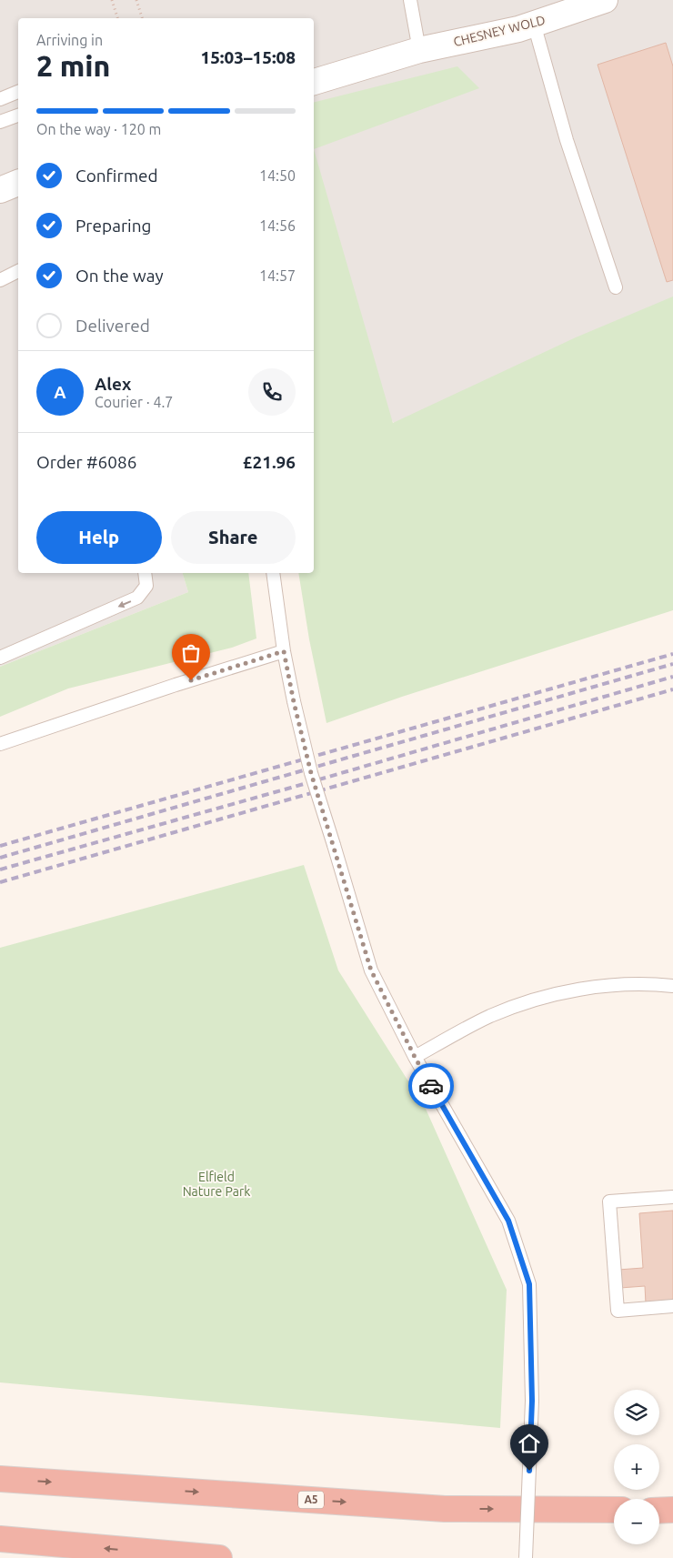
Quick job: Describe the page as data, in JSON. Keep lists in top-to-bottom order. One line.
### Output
{"streets":{"highway":["A5"],"street":["CHESNEY WOLD"]},"parks":["Elfield Nature Park"],"page":{"heading":["2 min","Arriving in","15:03–15:08"],"panel":["Alex","Courier · 4.7","Order #6086","£21.96"],"bar":"On the way · 120 m","list":[["Confirmed","14:50"],["Preparing","14:56"],["On the way","14:57"],"Delivered"],"round":"A","buttons":["Help","Share"],"map_buttons":["+","−"]}}
